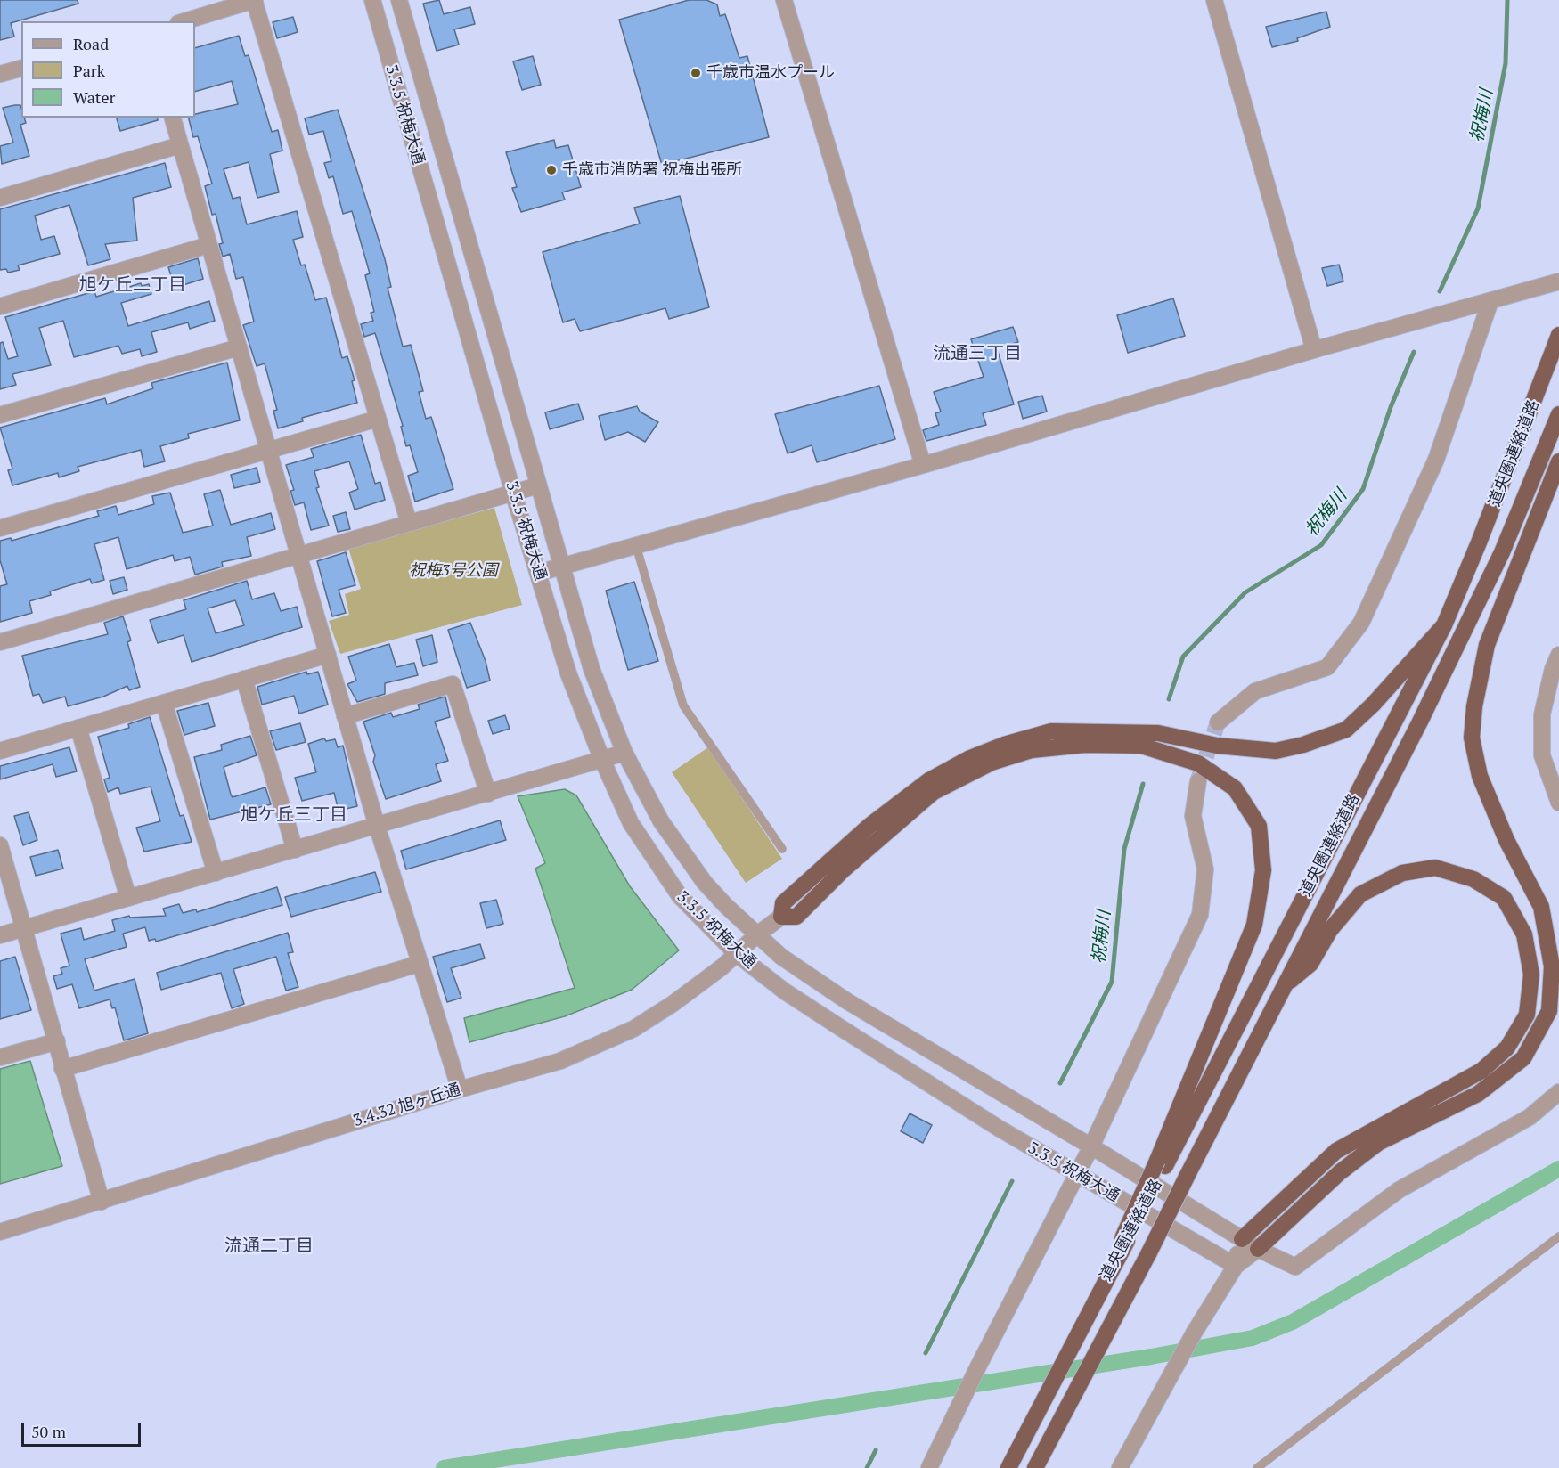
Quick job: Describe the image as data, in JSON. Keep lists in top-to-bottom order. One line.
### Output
{"streets":{"highway":["道央圏連絡道路"],"street":["3.3.5 祝梅大通","3.4.32 旭ヶ丘通"]},"crossings":[["3.3.5 祝梅大通","3.4.32 旭ヶ丘通"]],"districts":["旭ケ丘二丁目","流通三丁目","旭ケ丘三丁目","流通二丁目"],"water":["祝梅川"],"parks":["祝梅3号公園"],"places":["千歳市温水プール","千歳市消防署 祝梅出張所"],"legend":["Road","Park","Water"],"scale_bar":"50 m"}
